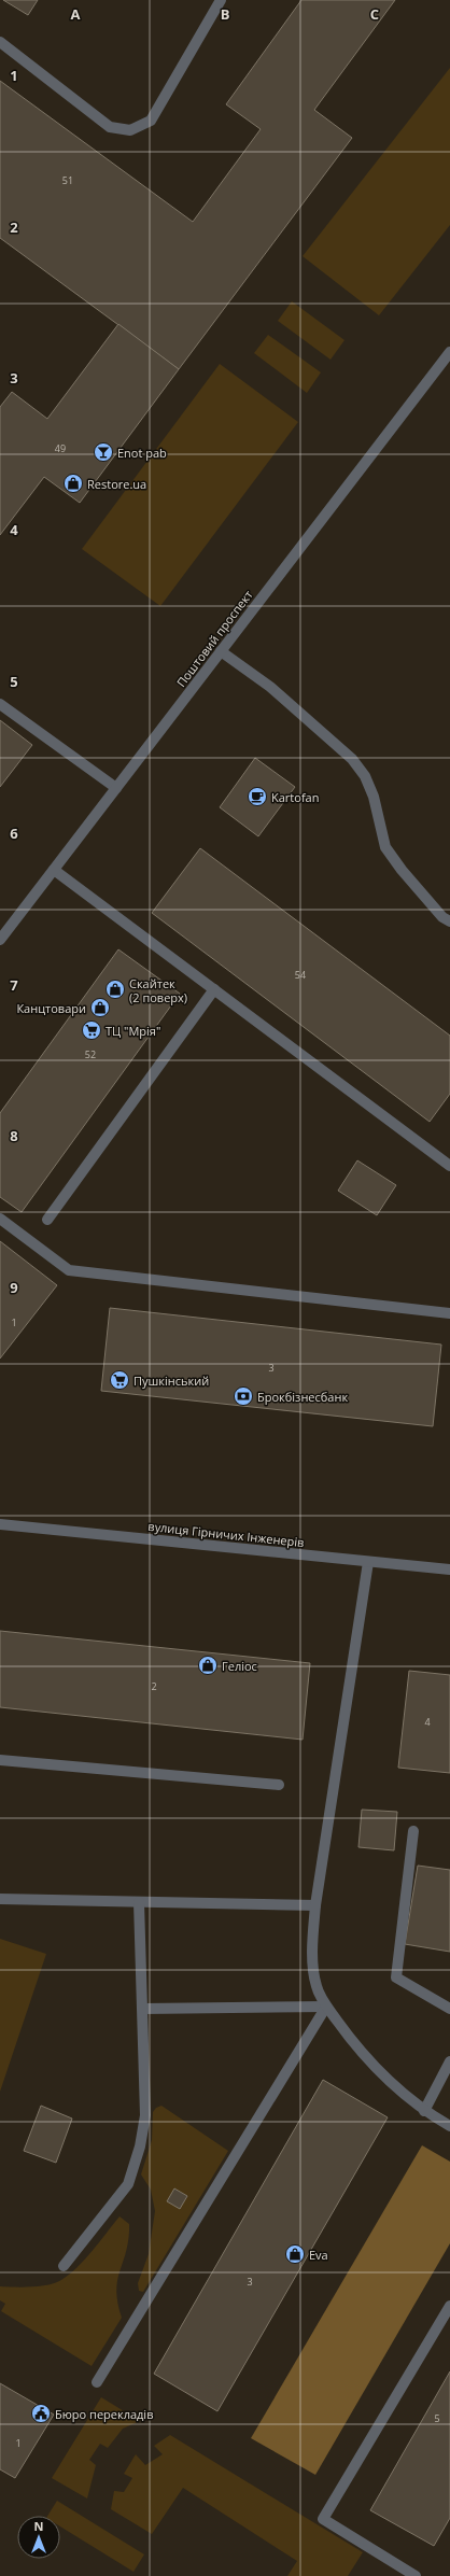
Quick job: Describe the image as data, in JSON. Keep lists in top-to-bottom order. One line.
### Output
{"streets":{"street":["Поштовий проспект","вулиця Гірничих Інженерів"]},"places":{"bar":["Enot pab"],"shop":["Restore.ua","Скайтек (2 поверх)","Канцтовари","Геліос","Eva"],"cafe":["Kartofan"],"supermarket":["ТЦ \"Мрія\"","Пушкінський"],"bank":["Брокбізнесбанк"],"public building":["Бюро перекладів"]},"house_numbers":["51","49","54","52","1","3","2","4","3","5","1"],"north":"top","grid":{"columns":["A","B","C"],"rows":["1","2","3","4","5","6","7","8","9"]}}
